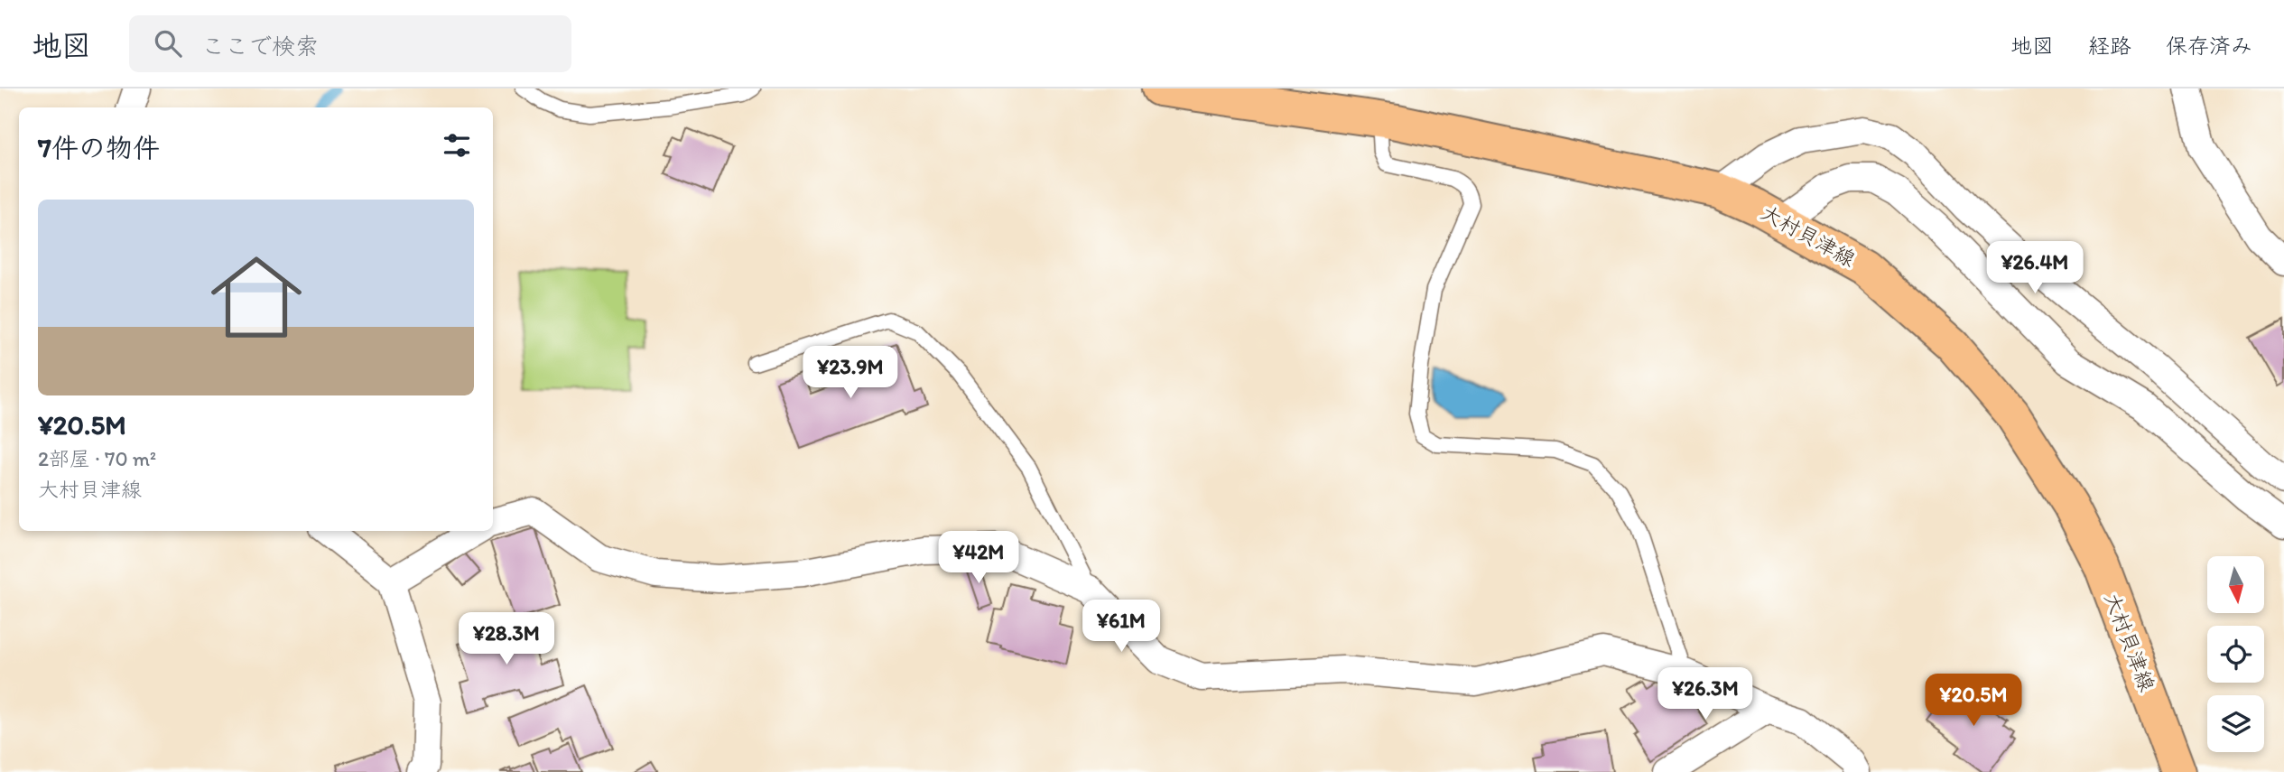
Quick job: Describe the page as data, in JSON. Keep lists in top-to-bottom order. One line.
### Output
{"streets":{"main road":["大村貝津線"]},"north":"bottom","page":{"header":"地図","search":"ここで検索","nav":["地図","経路","保存済み"],"heading":"7件の物件","list":[{"name":"¥20.5M","note":"2部屋 · 70 m² · 大村貝津線"}],"price":["¥26.4M","¥23.9M","¥42M","¥61M","¥28.3M","¥26.3M","¥20.5M"]}}
